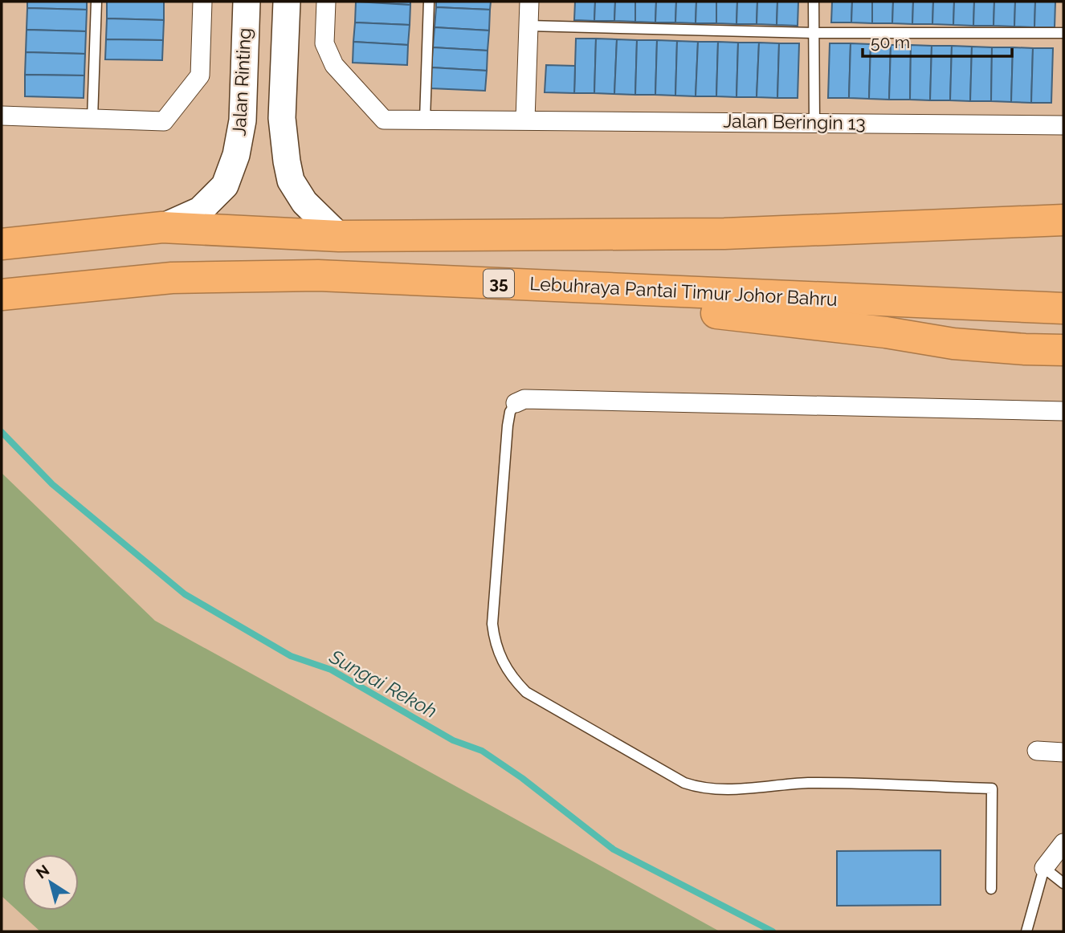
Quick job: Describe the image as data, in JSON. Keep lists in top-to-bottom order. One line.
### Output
{"streets":{"highway":["35","Lebuhraya Pantai Timur Johor Bahru"],"main road":["Jalan Rinting"],"street":["Jalan Beringin 13"]},"water":["Sungai Rekoh"],"scale_bar":"50 m","north":"top left"}
